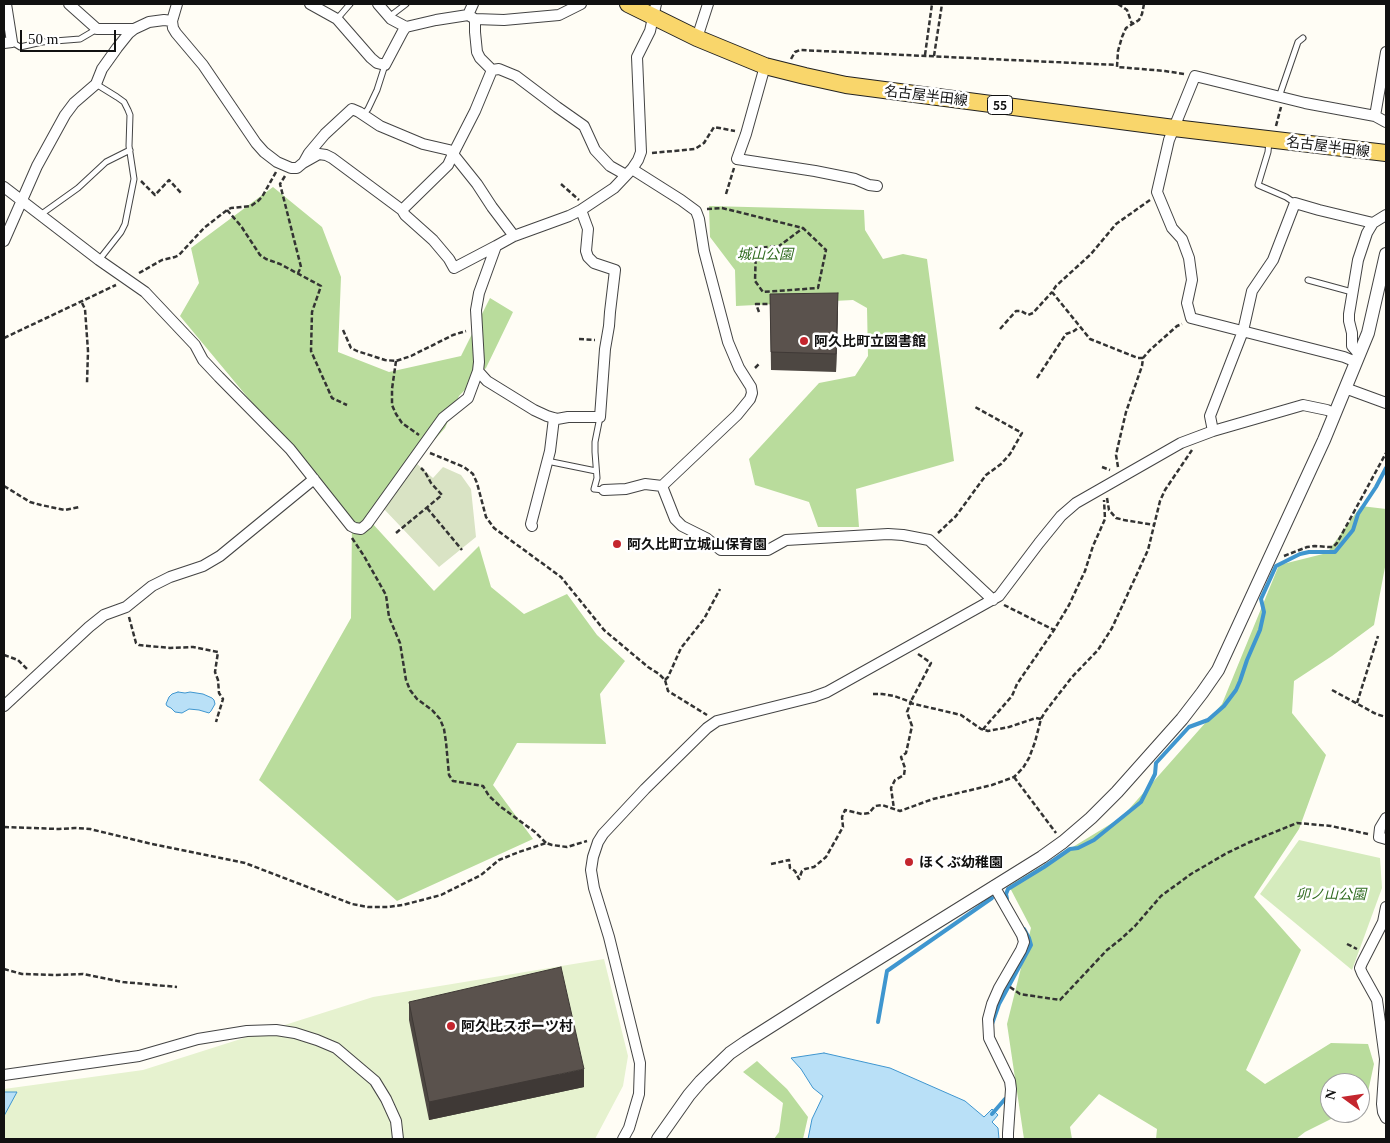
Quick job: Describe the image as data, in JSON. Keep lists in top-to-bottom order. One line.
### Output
{"streets":{"main road":["名古屋半田線","55"]},"parks":["城山公園","卯ノ山公園"],"places":["阿久比町立図書館","阿久比町立城山保育園","ほくぶ幼稚園","阿久比スポーツ村"],"scale_bar":"50 m","north":"left"}
